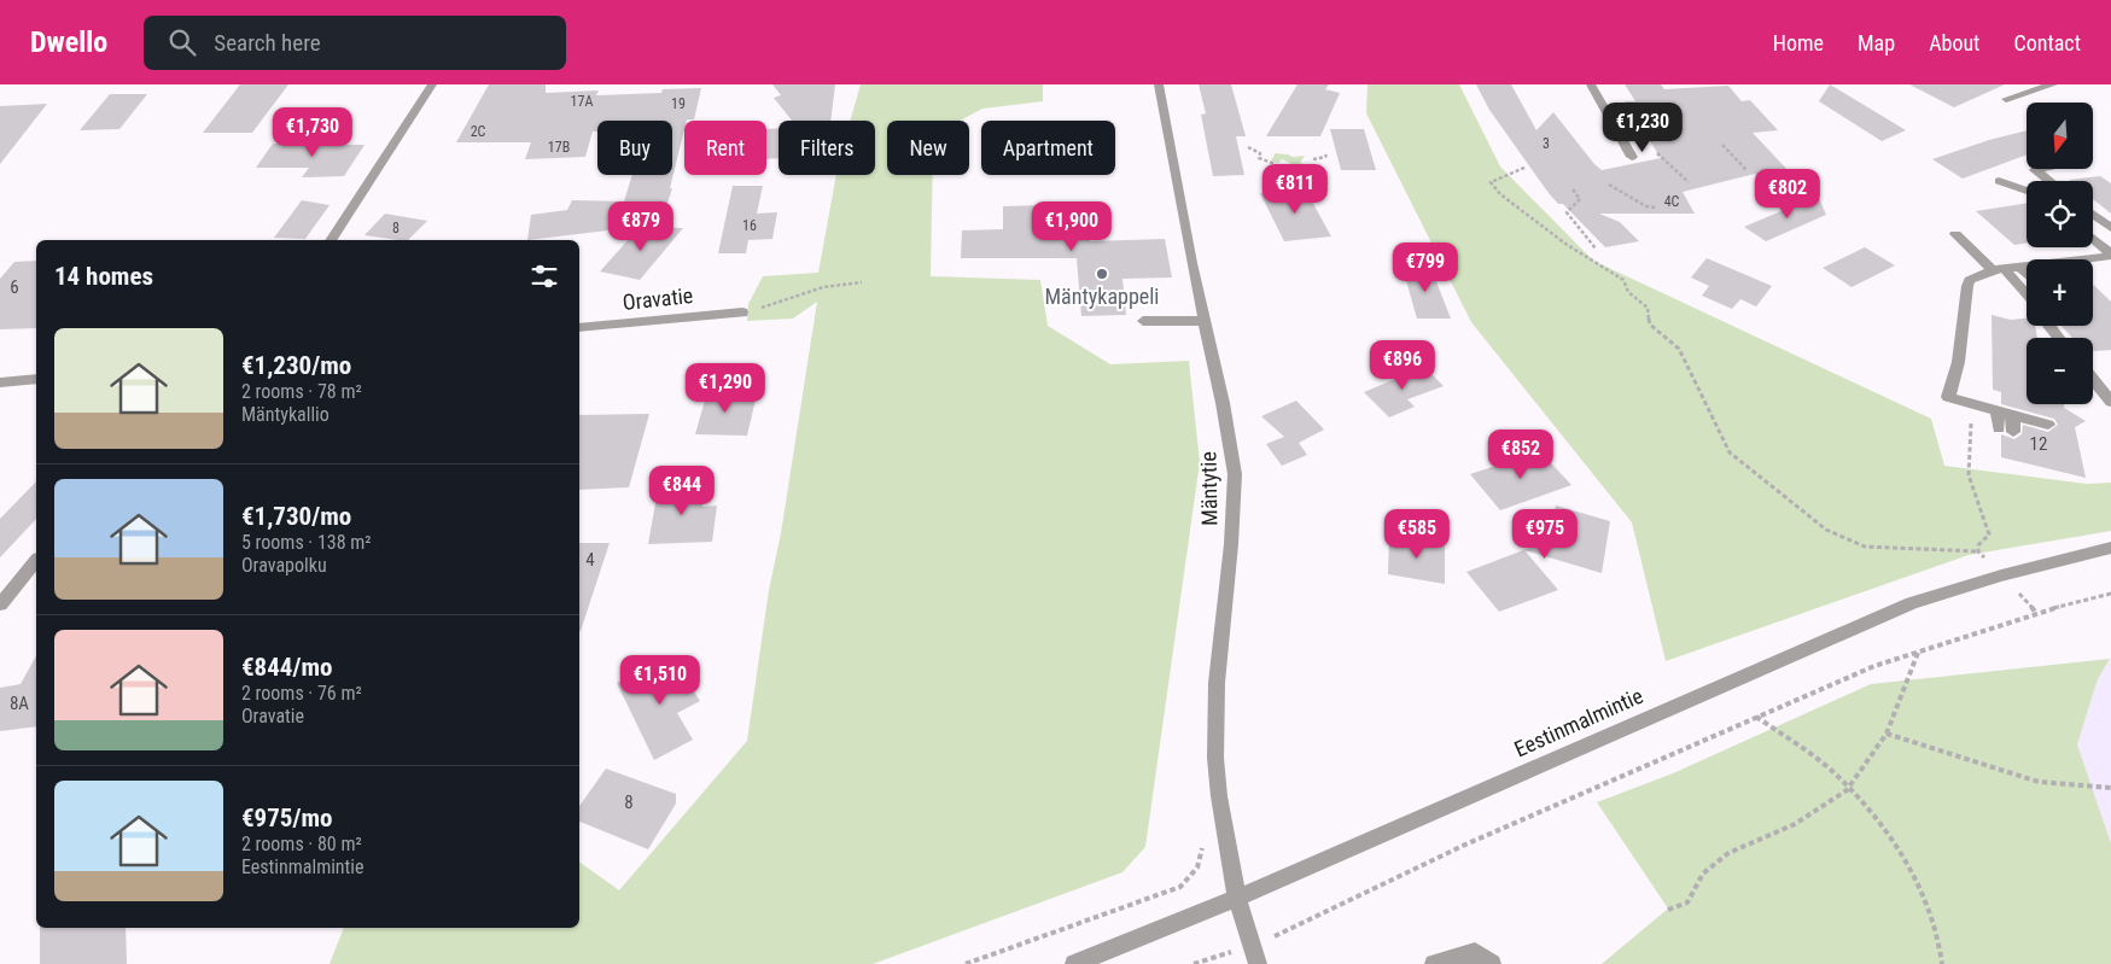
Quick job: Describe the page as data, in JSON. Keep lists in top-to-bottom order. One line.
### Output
{"streets":{"street":["Oravatie","Mäntytie","Eestinmalmintie"]},"crossings":[["Mäntytie","Eestinmalmintie"]],"places":["Mäntykappeli"],"house_numbers":["17A","19","2C","3","17B","4C","16","8","6","12","4","8A","8"],"north":"bottom","page":{"header":"Dwello","search":"Search here","nav":["Home","Map","About","Contact"],"map_buttons":["+","−"],"price":["€1,230","€1,730","€811","€802","€879","€1,900","€799","€896","€1,290","€852","€844","€585","€975","€1,510"],"chip":["Buy","Rent","Filters","New","Apartment"],"heading":"14 homes","list":[{"name":"€1,230/mo","note":"2 rooms · 78 m² · Mäntykallio"},{"name":"€1,730/mo","note":"5 rooms · 138 m² · Oravapolku"},{"name":"€844/mo","note":"2 rooms · 76 m² · Oravatie"},{"name":"€975/mo","note":"2 rooms · 80 m² · Eestinmalmintie"}]}}
